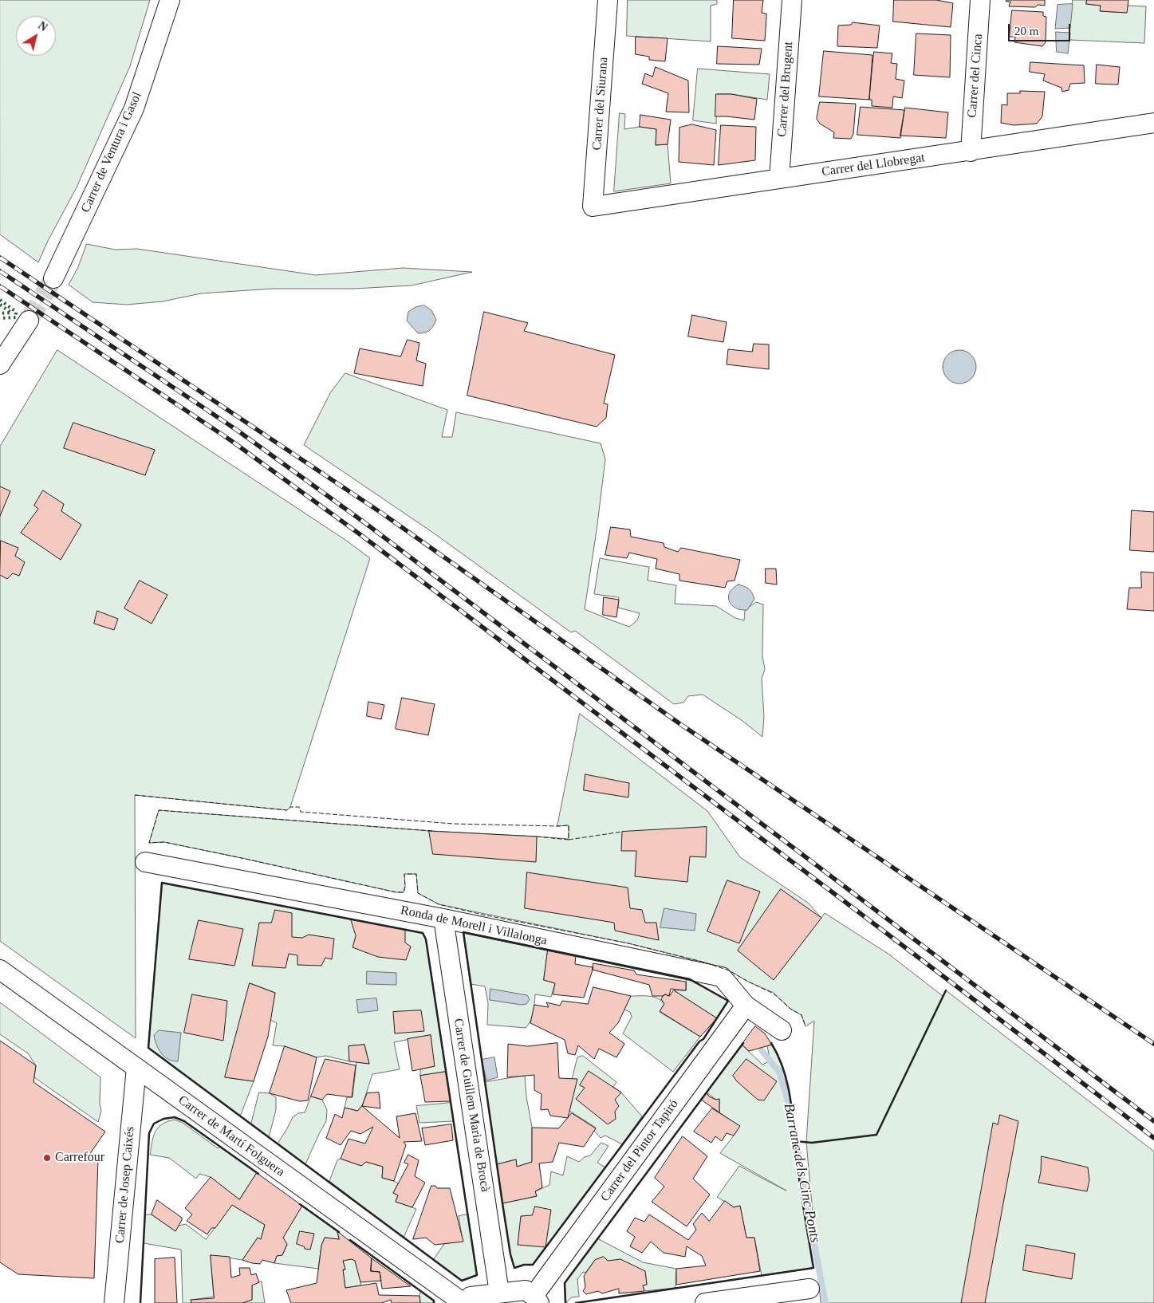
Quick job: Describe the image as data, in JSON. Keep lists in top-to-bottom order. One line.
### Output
{"streets":{"street":["Carrer del Cinca","Carrer del Brugent","Carrer del Siurana","Carrer de Ventura i Gasol","Carrer del Llobregat","Ronda de Morell i Villalonga","Carrer de Guillem Maria de Brocà","Carrer de Martí Folguera","Carrer del Pintor Tapiró","Carrer de Josep Caixés"]},"crossings":[["Carrer del Cinca","Carrer del Llobregat"],["Carrer del Brugent","Carrer del Llobregat"],["Carrer del Siurana","Carrer del Llobregat"],["Ronda de Morell i Villalonga","Carrer de Guillem Maria de Brocà"],["Ronda de Morell i Villalonga","Carrer del Pintor Tapiró"],["Carrer de Martí Folguera","Carrer de Josep Caixés"]],"water":["Barranc dels Cinc Ponts"],"places":["Carrefour"],"scale_bar":"20 m","north":"top right"}
